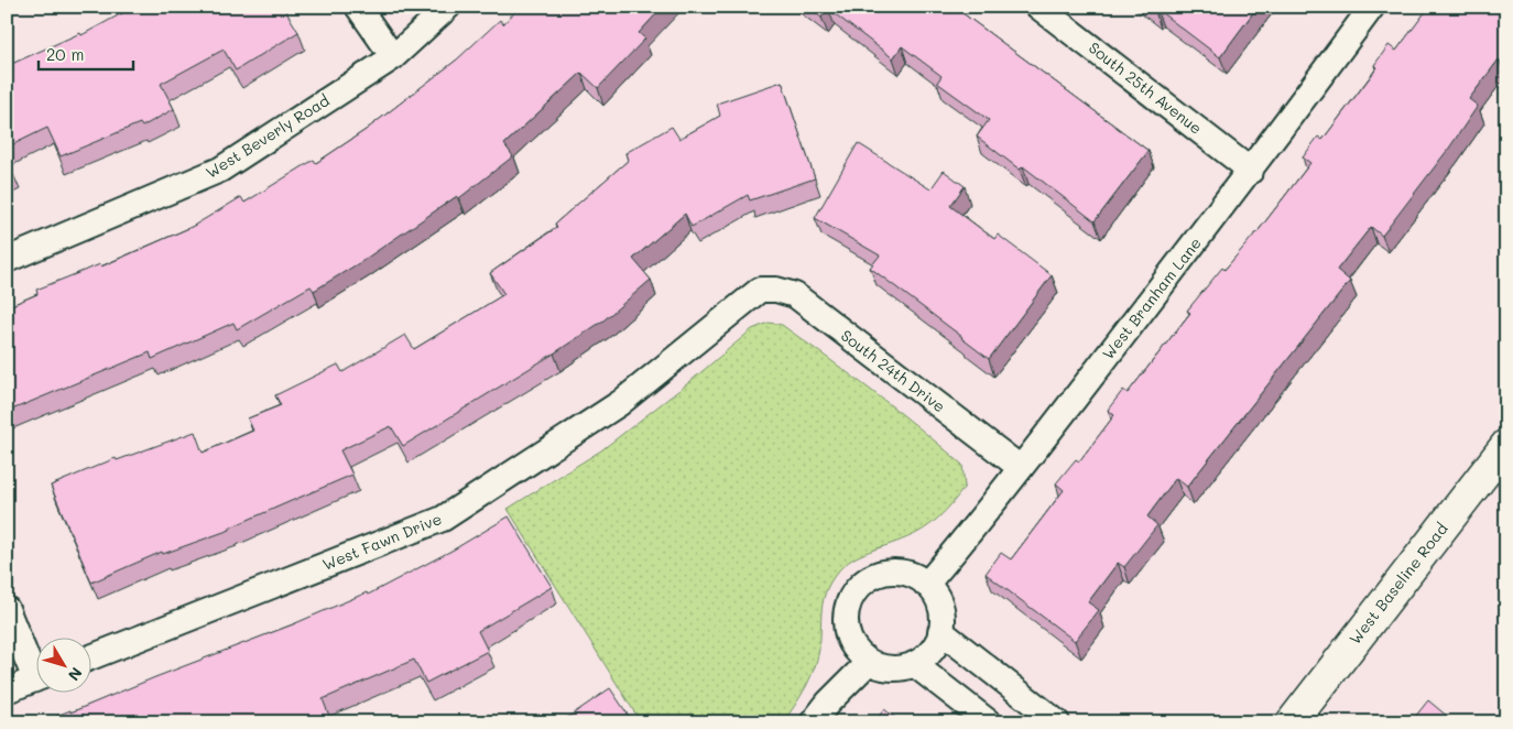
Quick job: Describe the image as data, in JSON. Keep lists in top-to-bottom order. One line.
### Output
{"streets":{"main road":["West Baseline Road"],"street":["South 25th Avenue","West Beverly Road","West Branham Lane","South 24th Drive","West Fawn Drive"]},"crossings":[["South 25th Avenue","West Branham Lane"],["West Branham Lane","South 24th Drive"],["South 24th Drive","West Fawn Drive"]],"scale_bar":"20 m","north":"bottom right"}
